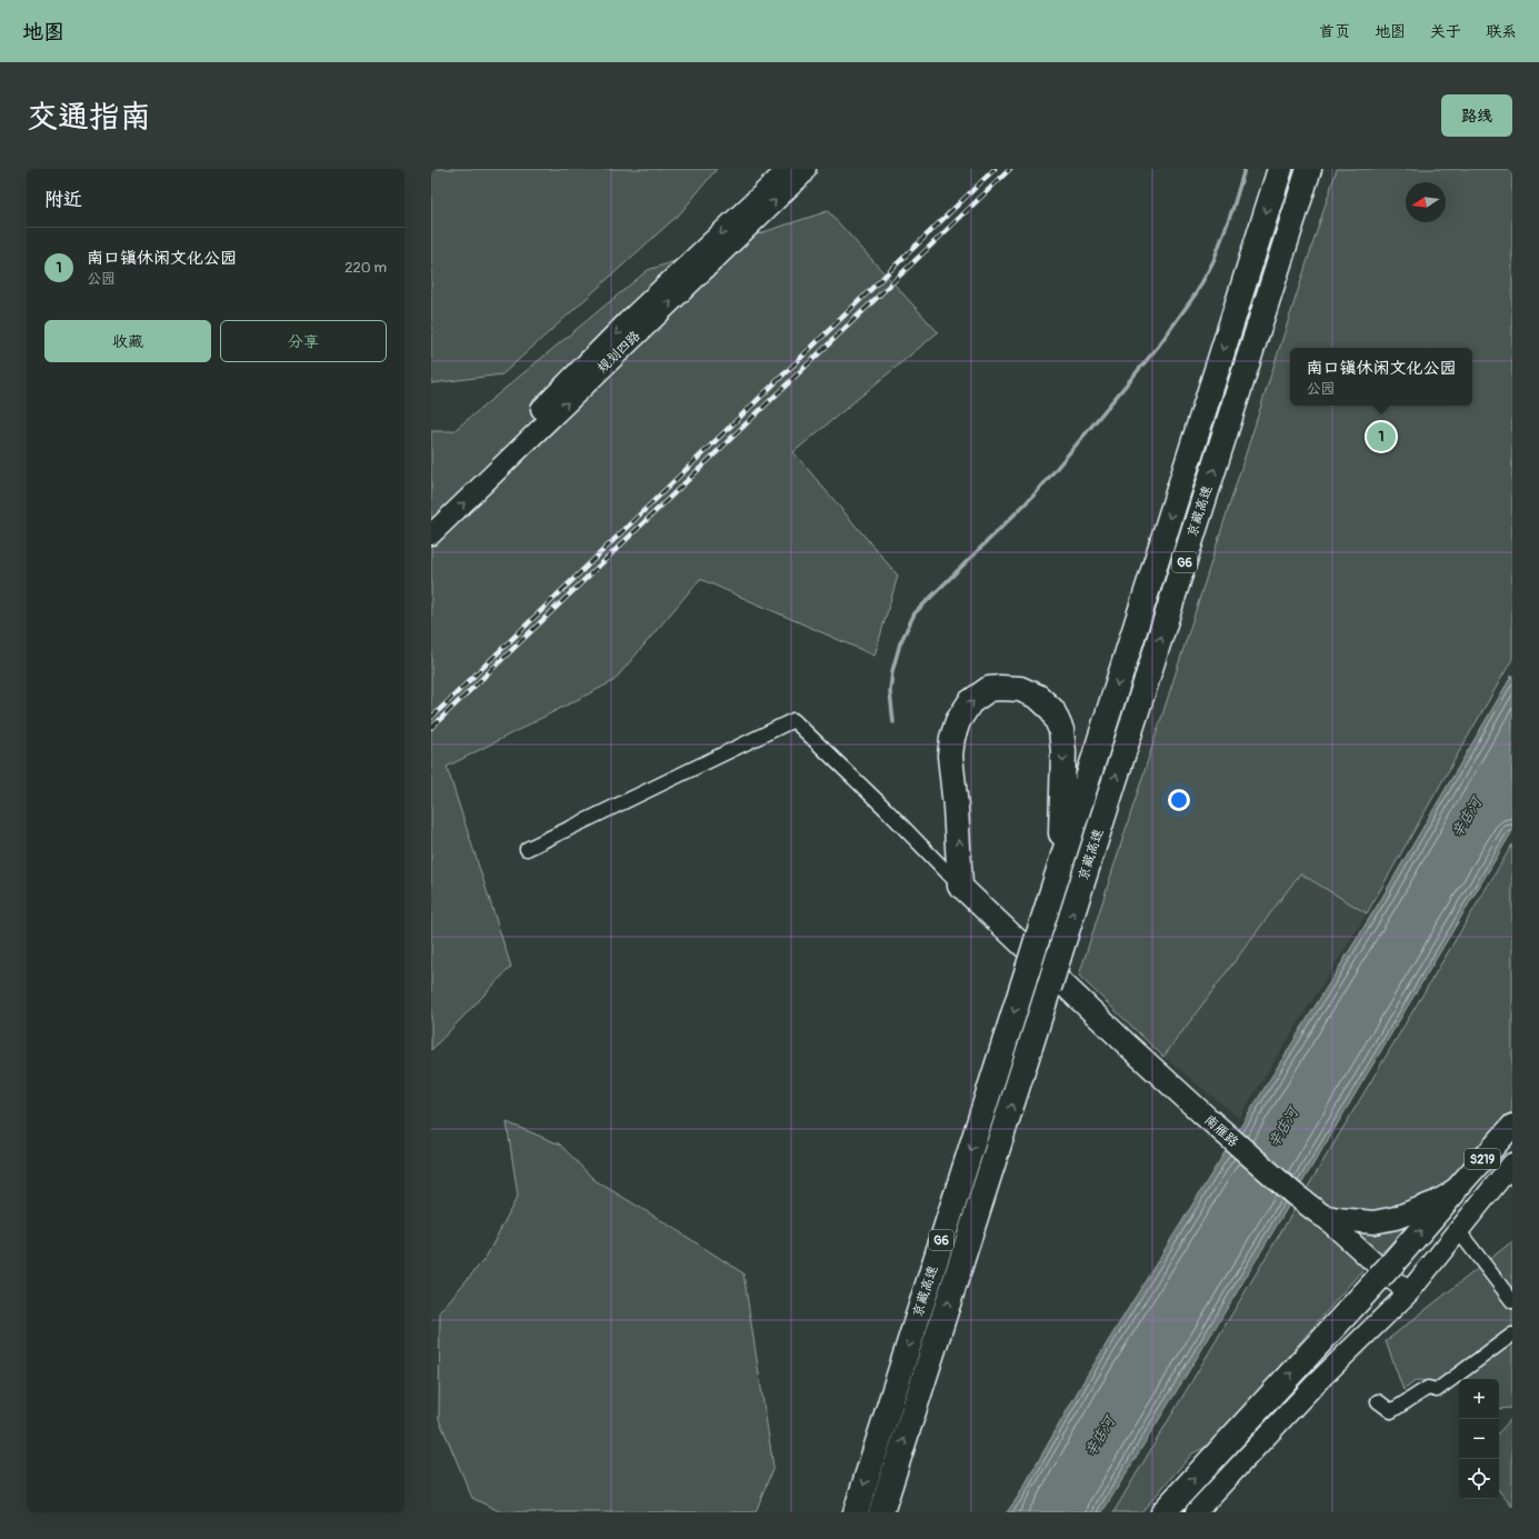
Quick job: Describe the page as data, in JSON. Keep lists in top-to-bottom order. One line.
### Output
{"streets":{"highway":["京藏高速","G6"],"main road":["规划四路","南雁路","S219"]},"water":["辛店河"],"north":"left","page":{"header":"地图","nav":["首页","地图","关于","联系"],"title":"交通指南","buttons":["路线",["收藏","分享"]],"heading":"附近","list":[{"mark":"1","name":"南口镇休闲文化公园","note":"公园","value":"220 m"}],"popup":["南口镇休闲文化公园","公园"],"pins":"1","map_buttons":["+","−"]}}
